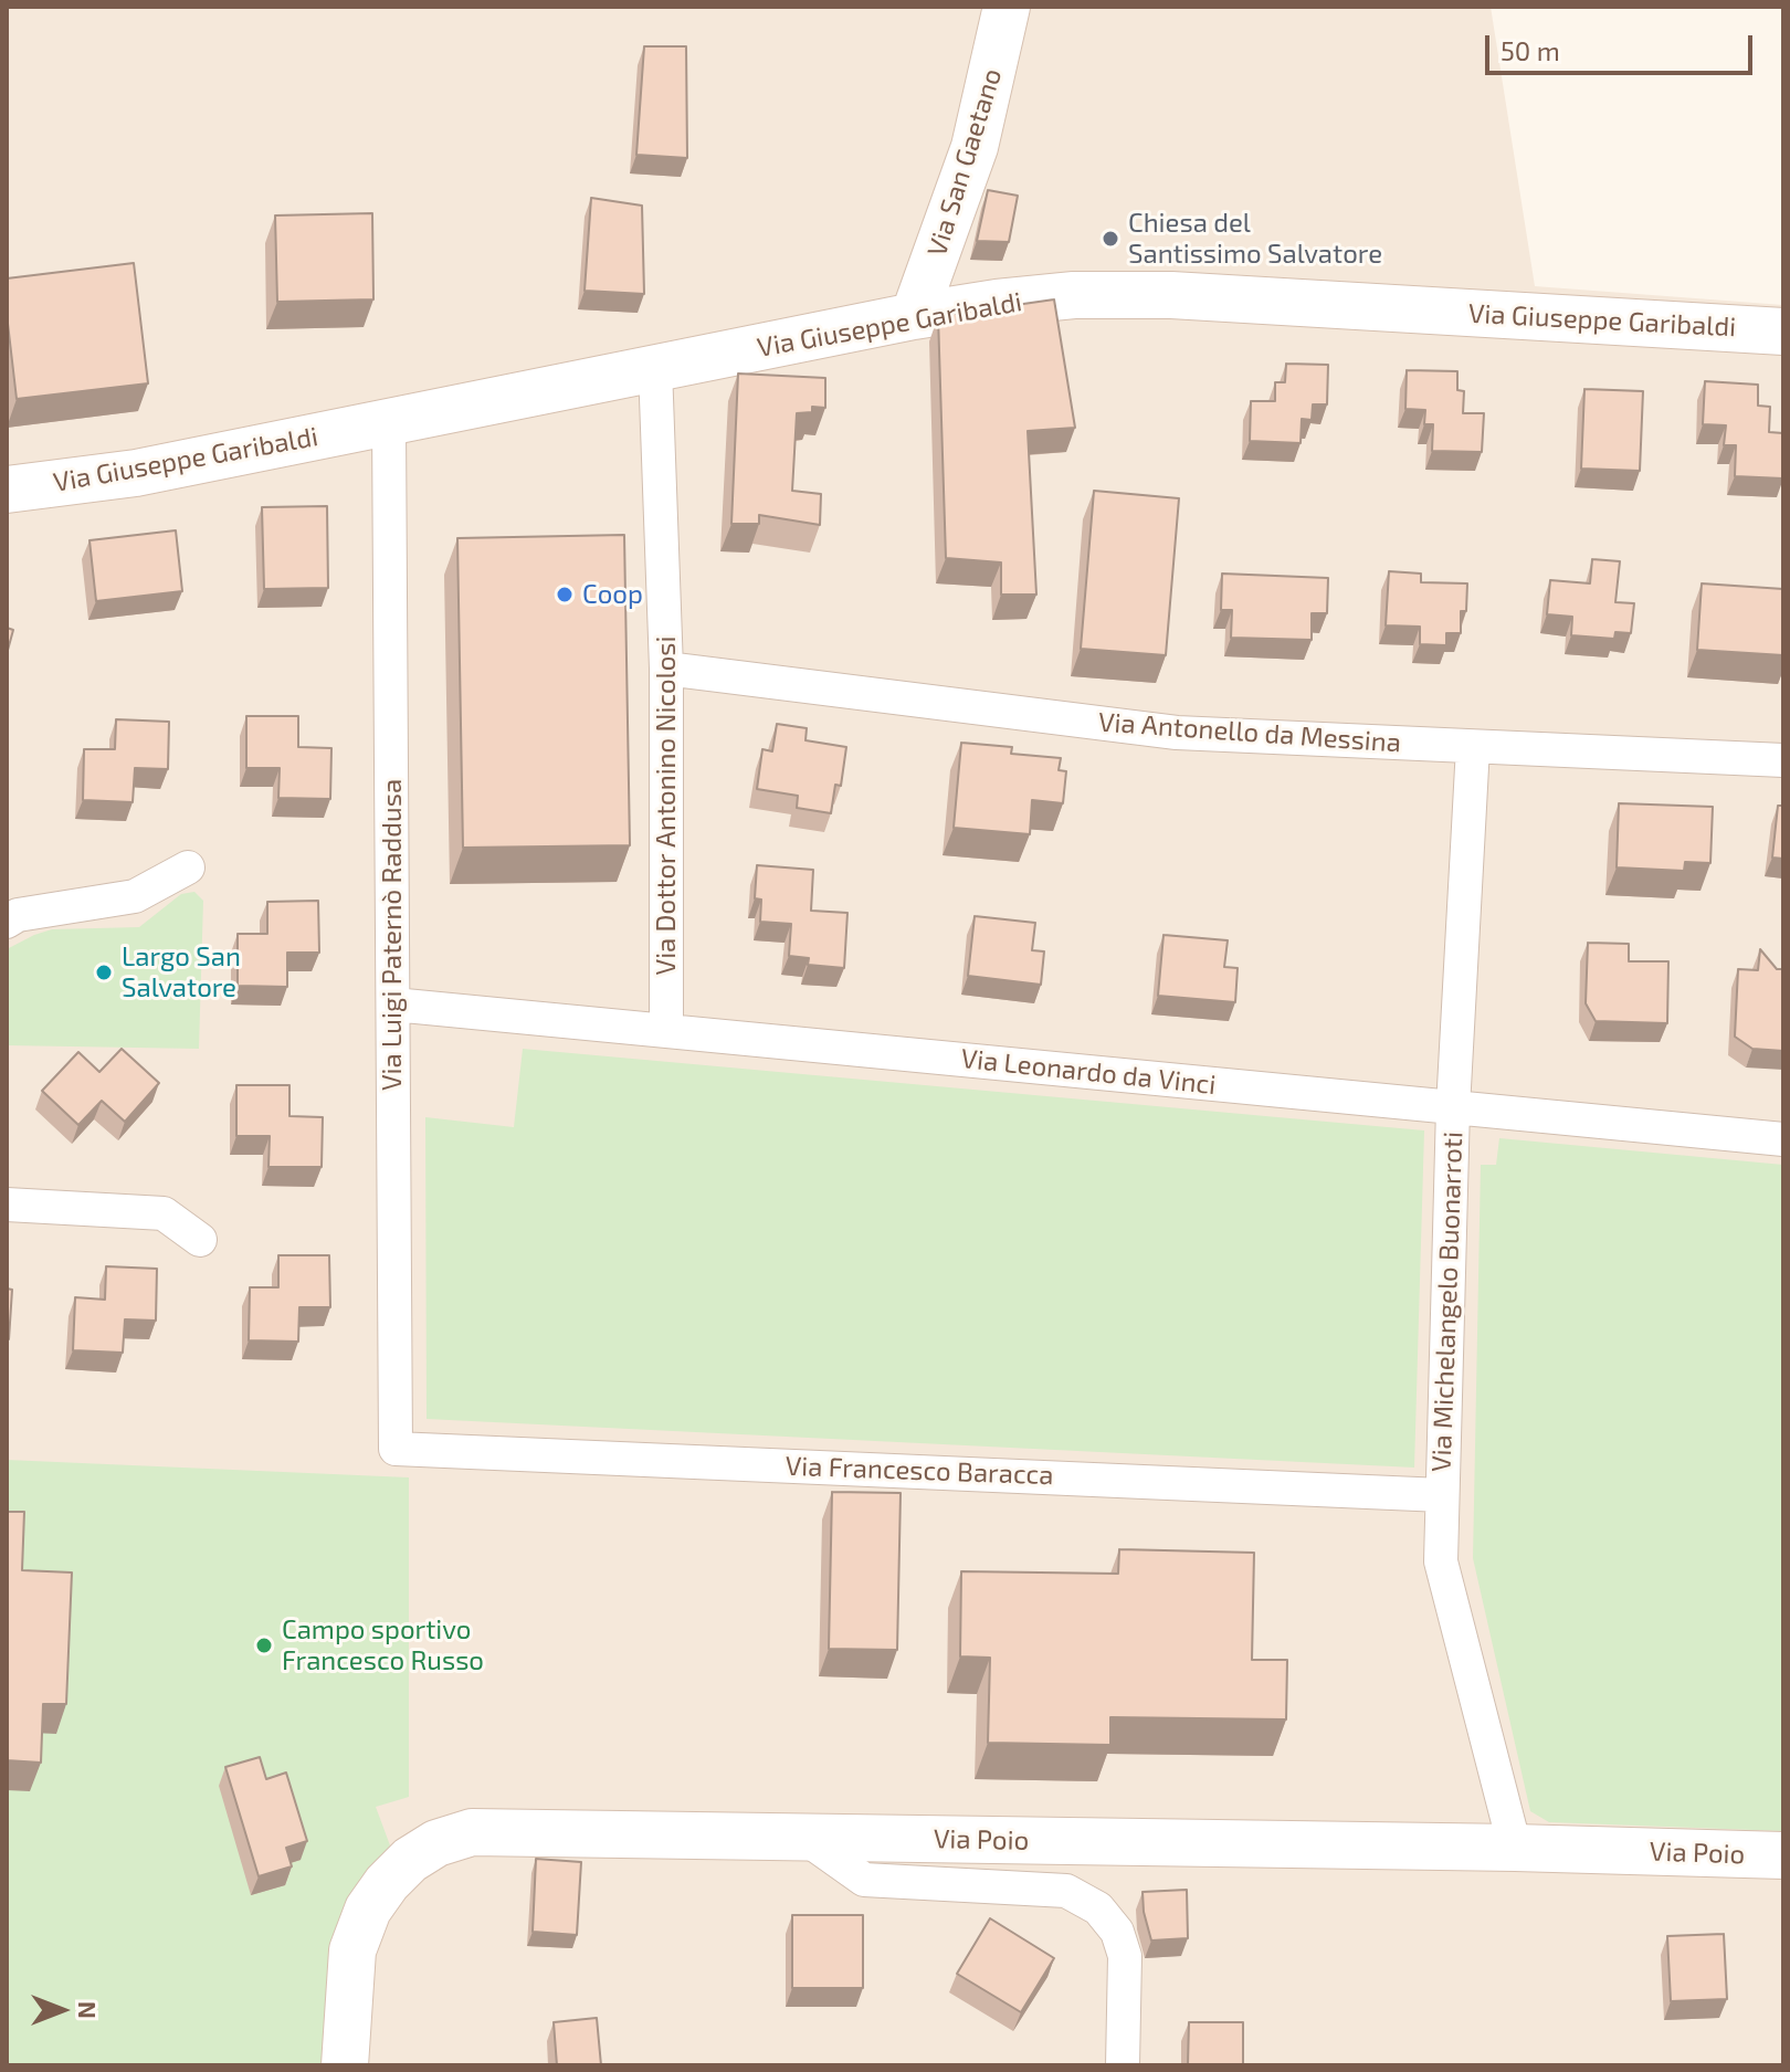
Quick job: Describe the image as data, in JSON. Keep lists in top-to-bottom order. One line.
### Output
{"streets":{"street":["Via San Gaetano","Via Giuseppe Garibaldi","Via Antonello da Messina","Via Dottor Antonino Nicolosi","Via Luigi Paternò Raddusa","Via Leonardo da Vinci","Via Michelangelo Buonarroti","Via Francesco Baracca","Via Poio"]},"crossings":[["Via San Gaetano","Via Giuseppe Garibaldi"],["Via Giuseppe Garibaldi","Via Dottor Antonino Nicolosi"],["Via Giuseppe Garibaldi","Via Luigi Paternò Raddusa"],["Via Antonello da Messina","Via Dottor Antonino Nicolosi"],["Via Antonello da Messina","Via Michelangelo Buonarroti"],["Via Dottor Antonino Nicolosi","Via Leonardo da Vinci"],["Via Luigi Paternò Raddusa","Via Leonardo da Vinci"],["Via Luigi Paternò Raddusa","Via Francesco Baracca"],["Via Leonardo da Vinci","Via Michelangelo Buonarroti"],["Via Michelangelo Buonarroti","Via Francesco Baracca"],["Via Michelangelo Buonarroti","Via Poio"]],"places":["Chiesa del Santissimo Salvatore","Coop","Largo San Salvatore","Campo sportivo Francesco Russo"],"scale_bar":"50 m","north":"right"}
